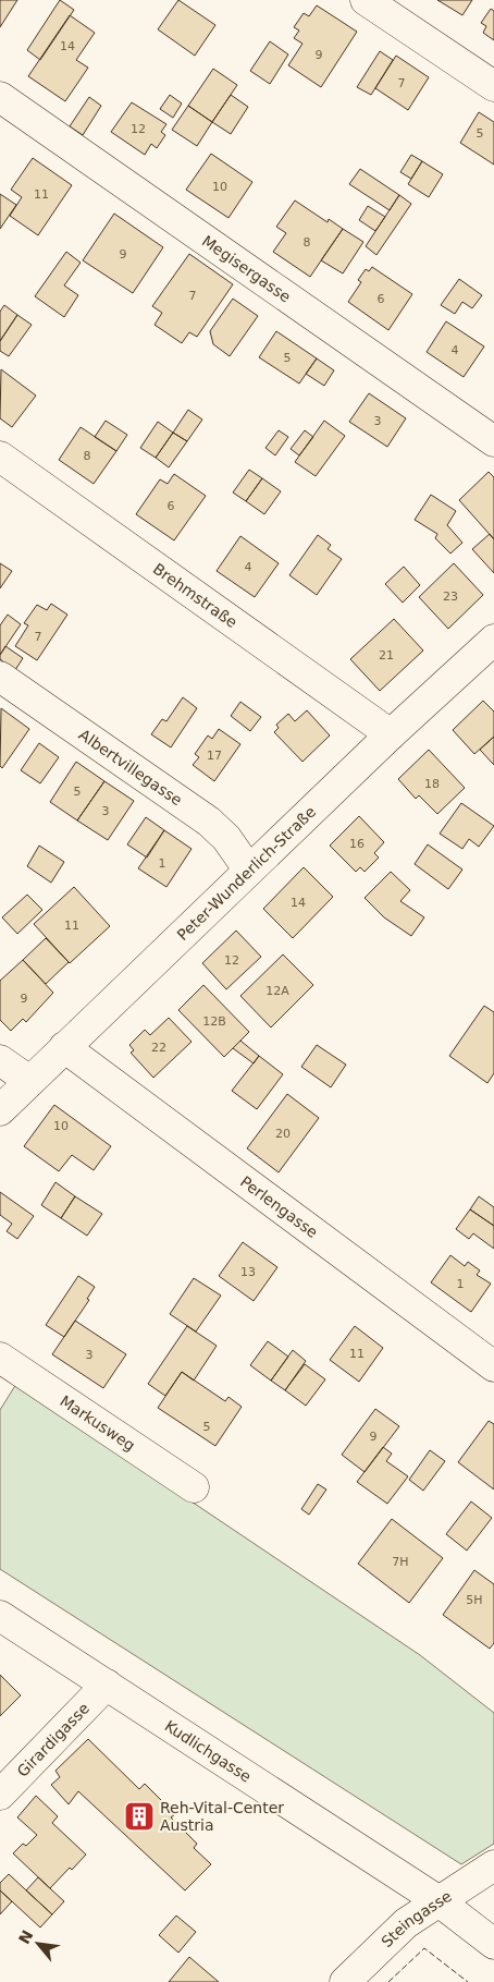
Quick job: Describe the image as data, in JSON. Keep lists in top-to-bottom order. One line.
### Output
{"streets":{"street":["Megisergasse","Brehmstraße","Albertvillegasse","Peter-Wunderlich-Straße","Perlengasse","Markusweg","Girardigasse","Kudlichgasse","Steingasse"]},"crossings":[["Brehmstraße","Peter-Wunderlich-Straße"],["Albertvillegasse","Peter-Wunderlich-Straße"],["Peter-Wunderlich-Straße","Perlengasse"],["Girardigasse","Kudlichgasse"],["Kudlichgasse","Steingasse"]],"places":{"building":["Reh-Vital-Center Austria"]},"house_numbers":["14","9","7","12","5","10","11","8","9","7","6","4","5","3","8","6","4","23","7","21","17","18","5","3","16","1","14","11","12","12A","9","12B","22","10","20","13","1","11","3","5","9","7H","5H"],"north":"top left"}
